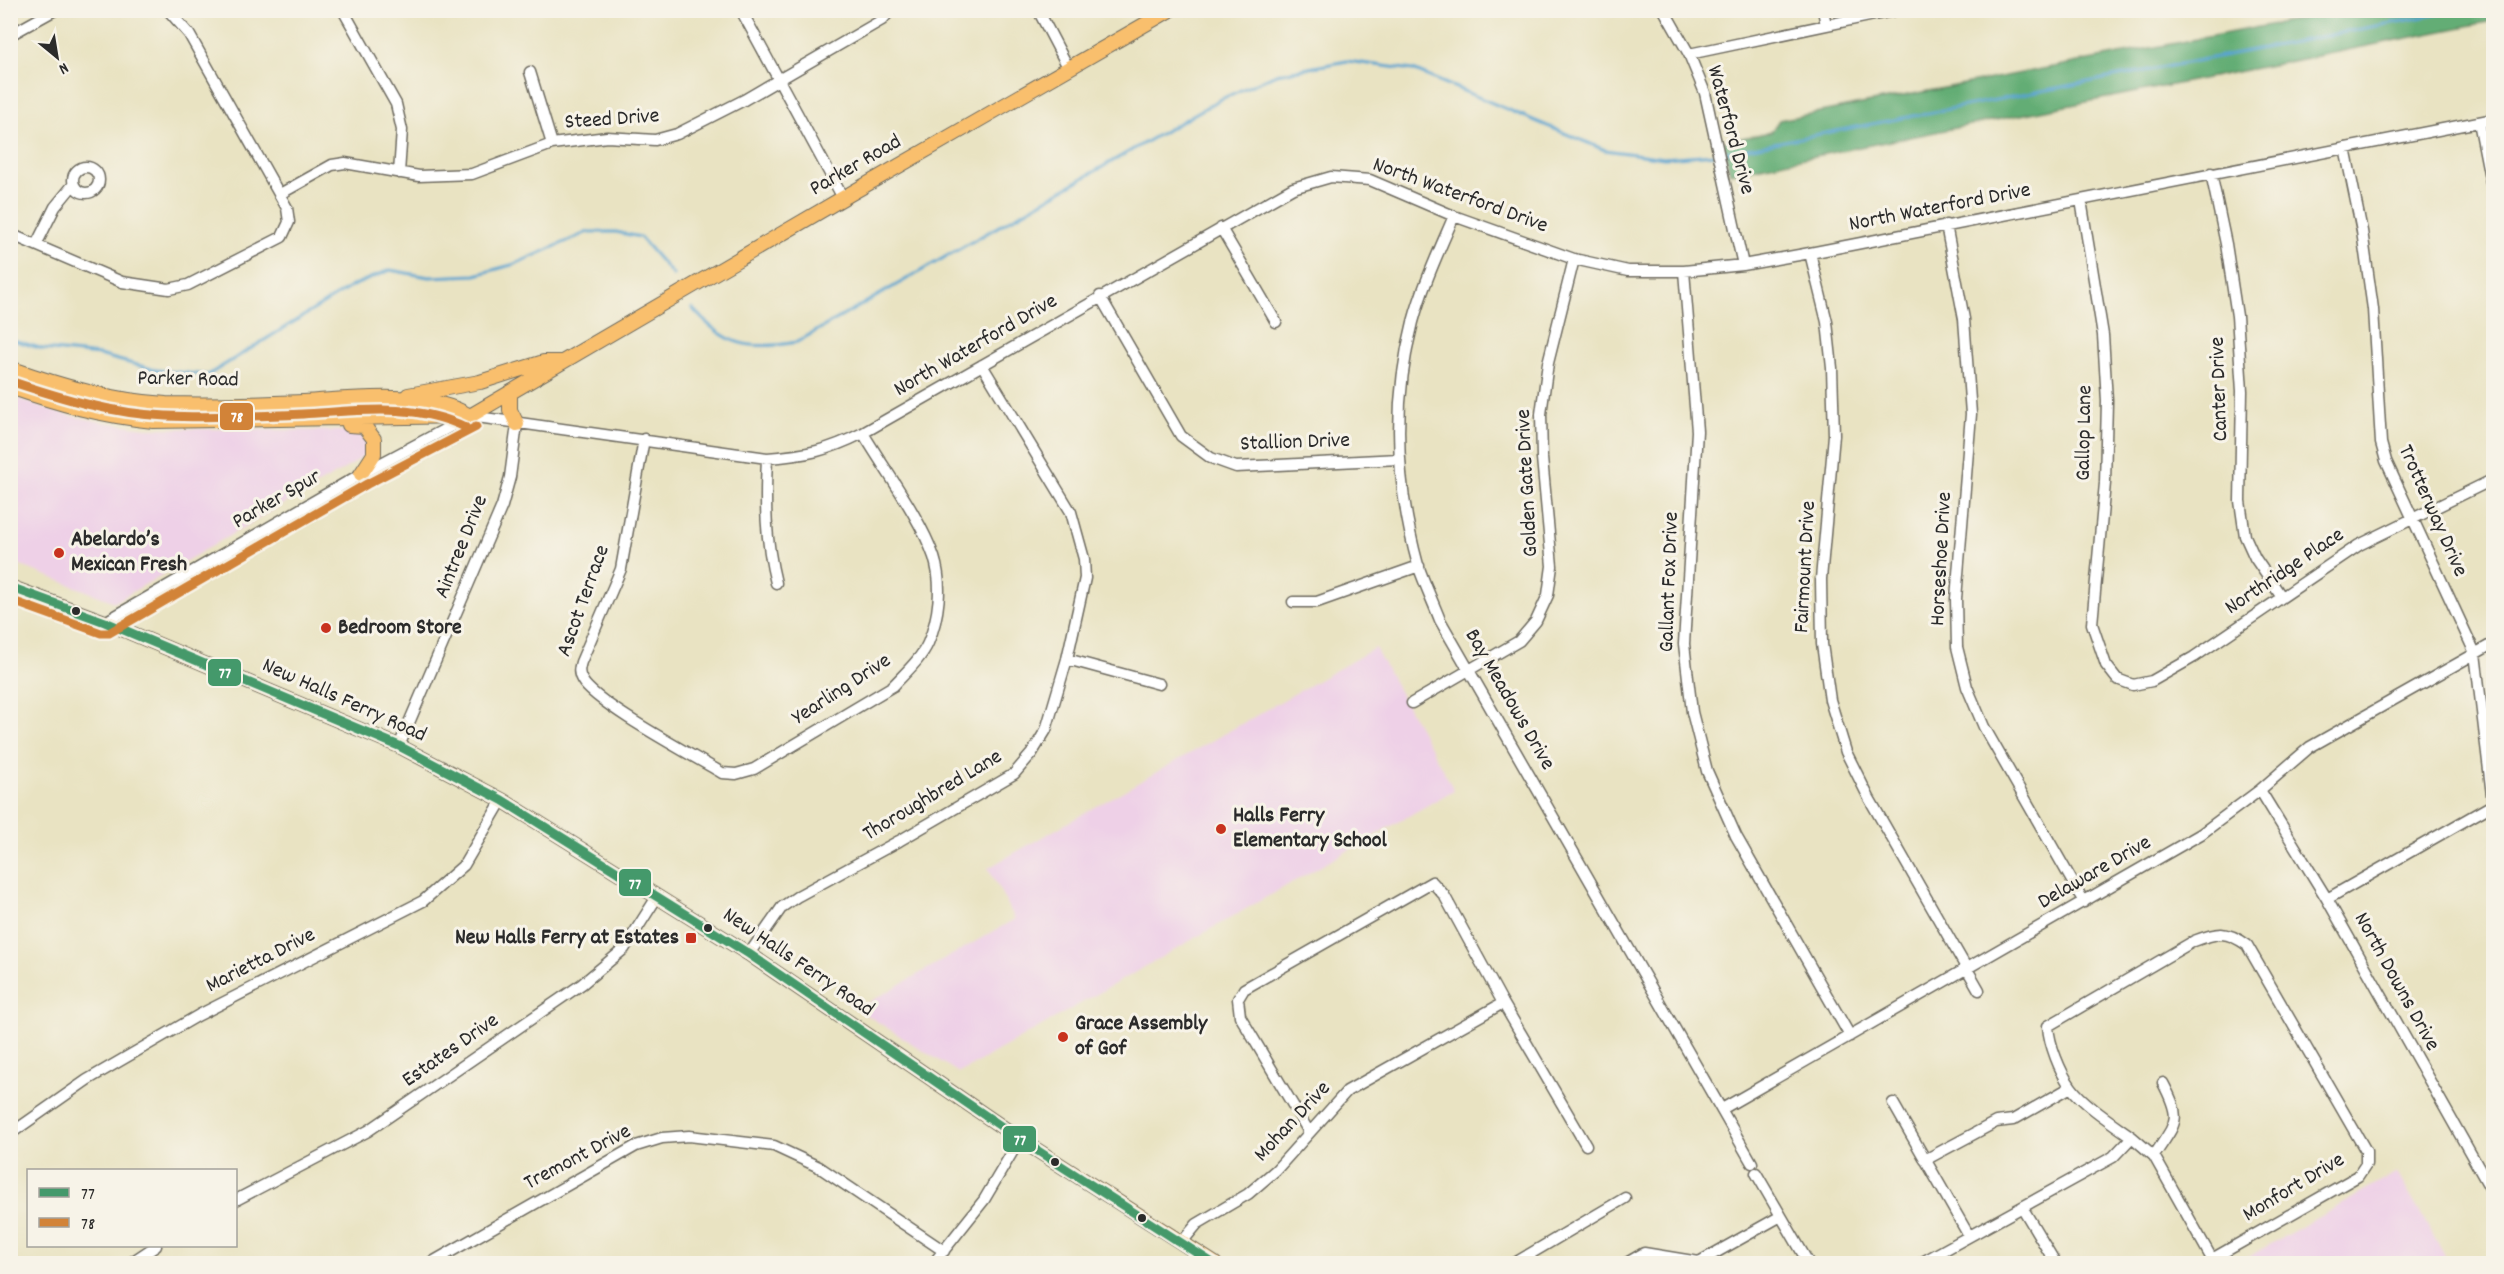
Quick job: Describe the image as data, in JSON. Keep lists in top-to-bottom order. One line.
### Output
{"streets":{"main road":["Parker Road","New Halls Ferry Road"],"street":["Steed Drive","Waterford Drive","North Waterford Drive","Canter Drive","Gallop Lane","Stallion Drive","Golden Gate Drive","Parker Spur","Trotterway Drive","Aintree Drive","Horseshoe Drive","Fairmount Drive","Northridge Place","Gallant Fox Drive","Ascot Terrace","Yearling Drive","Bay Meadows Drive","Thoroughbred Lane","Delaware Drive","Marietta Drive","North Downs Drive","Estates Drive","Mohan Drive","Tremont Drive","Monfort Drive"]},"crossings":[["Waterford Drive","North Waterford Drive"],["Parker Road","North Waterford Drive"],["Parker Road","Parker Spur"],["North Waterford Drive","Canter Drive"],["North Waterford Drive","Gallop Lane"],["North Waterford Drive","Stallion Drive"],["North Waterford Drive","Golden Gate Drive"],["North Waterford Drive","Parker Spur"],["North Waterford Drive","Trotterway Drive"],["North Waterford Drive","Aintree Drive"],["North Waterford Drive","Horseshoe Drive"],["North Waterford Drive","Fairmount Drive"],["North Waterford Drive","Gallant Fox Drive"],["North Waterford Drive","Ascot Terrace"],["North Waterford Drive","Yearling Drive"],["North Waterford Drive","Bay Meadows Drive"],["North Waterford Drive","Thoroughbred Lane"],["Canter Drive","Northridge Place"],["Gallop Lane","Northridge Place"],["Stallion Drive","Bay Meadows Drive"],["Golden Gate Drive","Bay Meadows Drive"],["Parker Spur","New Halls Ferry Road"],["Trotterway Drive","Northridge Place"],["Trotterway Drive","Delaware Drive"],["Aintree Drive","New Halls Ferry Road"],["Horseshoe Drive","Delaware Drive"],["Fairmount Drive","Delaware Drive"],["Gallant Fox Drive","Delaware Drive"],["Ascot Terrace","Yearling Drive"],["Bay Meadows Drive","Delaware Drive"],["New Halls Ferry Road","Thoroughbred Lane"],["New Halls Ferry Road","Marietta Drive"],["New Halls Ferry Road","Estates Drive"],["New Halls Ferry Road","Mohan Drive"],["Delaware Drive","North Downs Drive"]],"places":{"other":["Abelardo’s Mexican Fresh","Bedroom Store","Halls Ferry Elementary School","Grace Assembly of Gof"],"transit":["New Halls Ferry at Estates"]},"lines":["transit line 78","transit line 77"],"legend":["77","78"],"north":"bottom right"}
